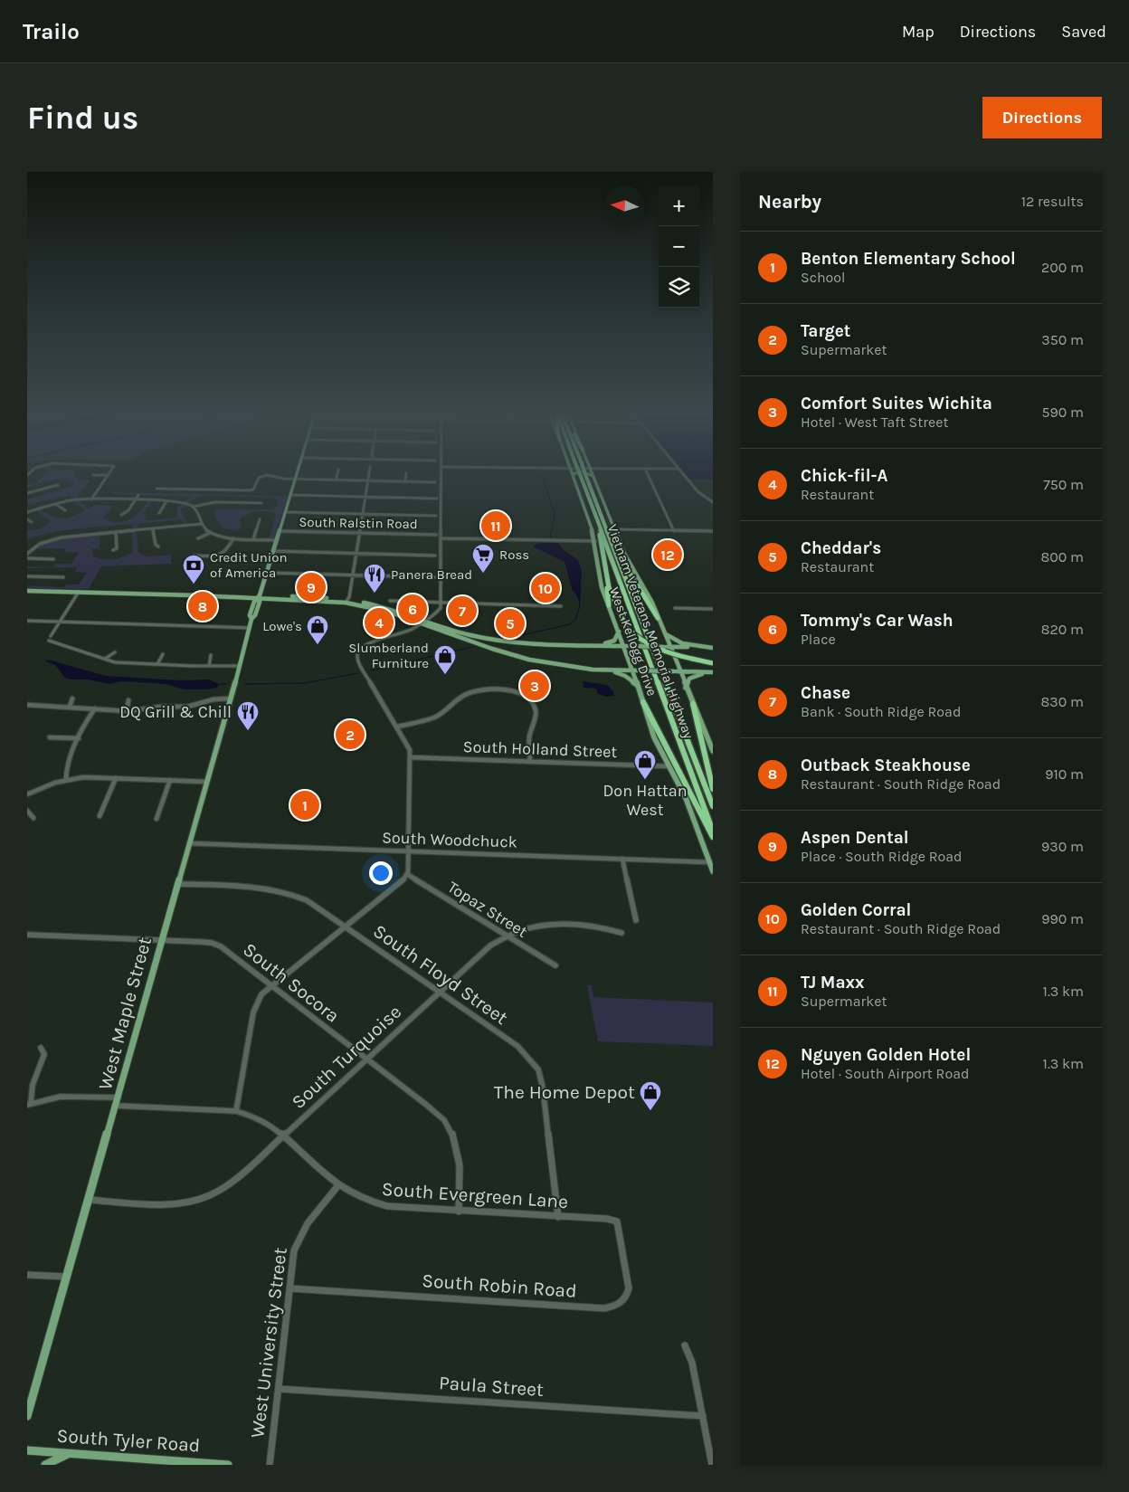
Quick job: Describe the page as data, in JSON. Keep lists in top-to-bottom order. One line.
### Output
{"streets":{"highway":["Vietnam Veterans Memorial Highway"],"main road":["West Kellogg Drive","West Maple Street","South Tyler Road"],"street":["South Ralstin Road","South Holland Street","South Woodchuck","Topaz Street","South Floyd Street","South Socora","South Turquoise","South Evergreen Lane","South Robin Road","West University Street","Paula Street"]},"crossings":[["South Ralstin Road","West Maple Street"],["West Kellogg Drive","South Holland Street"],["West Kellogg Drive","South Woodchuck"],["South Woodchuck","West Maple Street"],["Topaz Street","South Turquoise"],["South Floyd Street","West Maple Street"],["South Floyd Street","South Turquoise"],["South Floyd Street","South Evergreen Lane"],["South Socora","West Maple Street"],["South Socora","South Turquoise"],["South Socora","South Evergreen Lane"],["West Maple Street","South Turquoise"],["West Maple Street","South Evergreen Lane"],["South Turquoise","South Evergreen Lane"],["South Evergreen Lane","South Robin Road"],["South Evergreen Lane","West University Street"],["South Robin Road","West University Street"],["West University Street","Paula Street"]],"places":{"supermarket":["Ross"],"bank":["Credit Union of America"],"restaurant":["Panera Bread","DQ Grill & Chill"],"shop":["Lowe's","Slumberland Furniture","Don Hattan West","The Home Depot"]},"north":"left","page":{"header":"Trailo","nav":["Map","Directions","Saved"],"buttons":"Directions","title":"Find us","heading":["Nearby","12 results"],"map_buttons":["+","−"],"list":[{"mark":"1","name":"Benton Elementary School","note":"School","value":"200 m"},{"mark":"2","name":"Target","note":"Supermarket","value":"350 m"},{"mark":"3","name":"Comfort Suites Wichita","note":"Hotel · West Taft Street","value":"590 m"},{"mark":"4","name":"Chick-fil-A","note":"Restaurant","value":"750 m"},{"mark":"5","name":"Cheddar's","note":"Restaurant","value":"800 m"},{"mark":"6","name":"Tommy's Car Wash","note":"Place","value":"820 m"},{"mark":"7","name":"Chase","note":"Bank · South Ridge Road","value":"830 m"},{"mark":"8","name":"Outback Steakhouse","note":"Restaurant · South Ridge Road","value":"910 m"},{"mark":"9","name":"Aspen Dental","note":"Place · South Ridge Road","value":"930 m"},{"mark":"10","name":"Golden Corral","note":"Restaurant · South Ridge Road","value":"990 m"},{"mark":"11","name":"TJ Maxx","note":"Supermarket","value":"1.3 km"},{"mark":"12","name":"Nguyen Golden Hotel","note":"Hotel · South Airport Road","value":"1.3 km"}],"pins":["11","12","9","10","8","6","7","4","5","3","2","1"]}}
